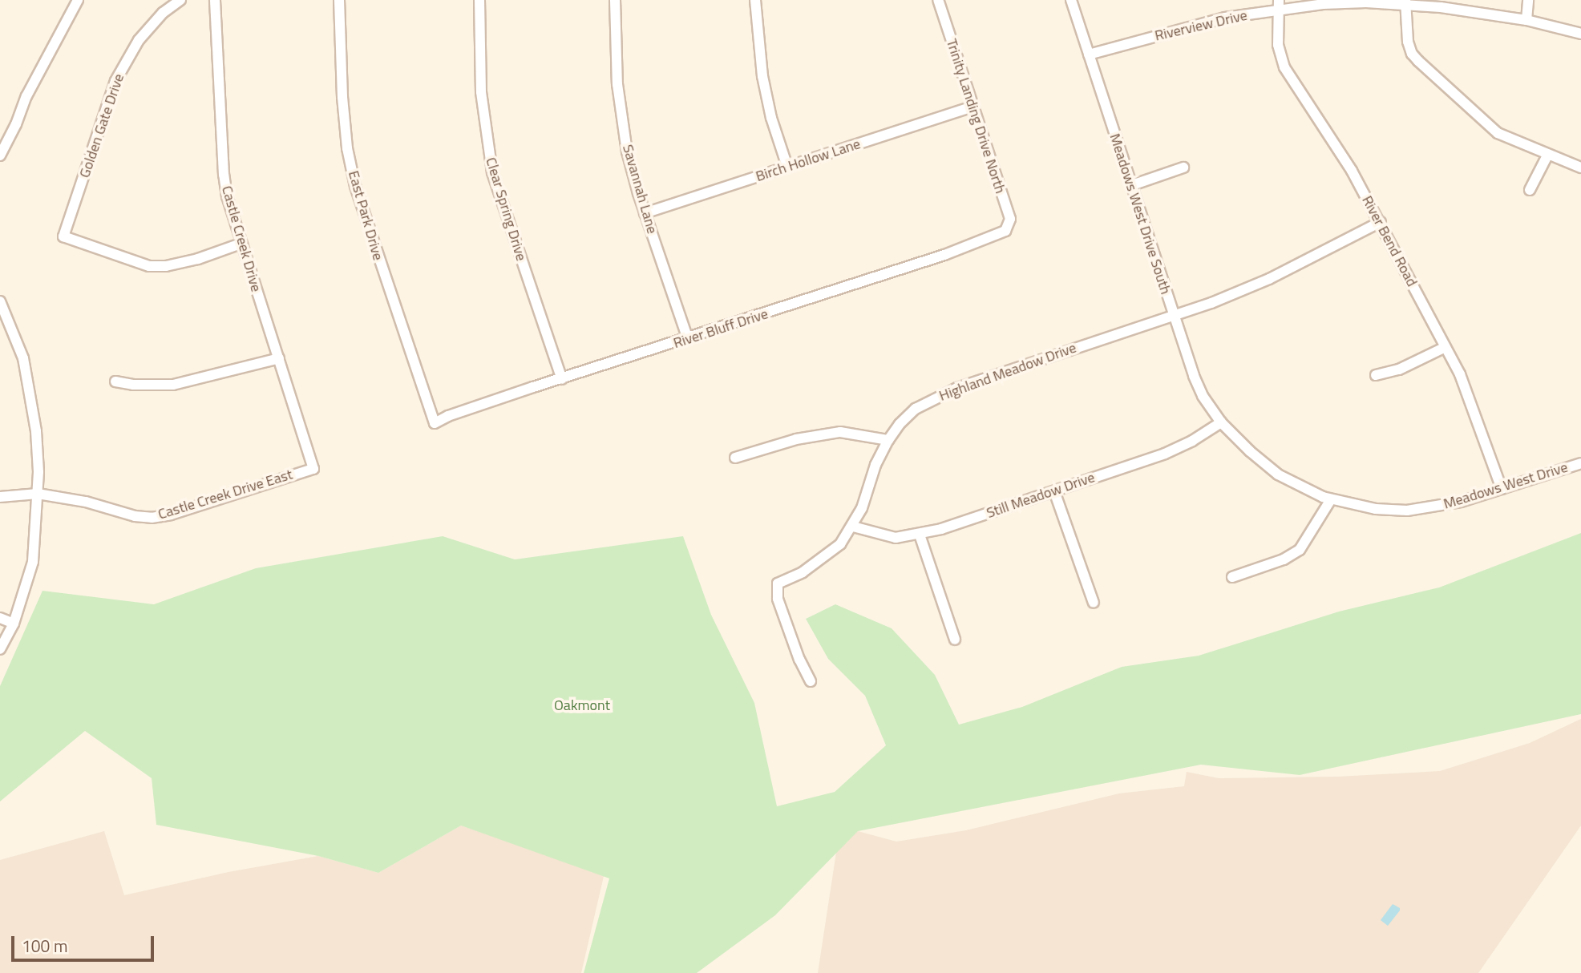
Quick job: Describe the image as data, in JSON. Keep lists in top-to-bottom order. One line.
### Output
{"streets":{"street":["Riverview Drive","Trinity Landing Drive North","Golden Gate Drive","Birch Hollow Lane","Savannah Lane","Clear Spring Drive","Meadows West Drive South","East Park Drive","Castle Creek Drive","River Bend Road","River Bluff Drive","Highland Meadow Drive","Meadows West Drive","Castle Creek Drive East","Still Meadow Drive"]},"crossings":[["Riverview Drive","Meadows West Drive South"],["Riverview Drive","River Bend Road"],["Trinity Landing Drive North","Birch Hollow Lane"],["Trinity Landing Drive North","River Bluff Drive"],["Golden Gate Drive","Castle Creek Drive"],["Birch Hollow Lane","Savannah Lane"],["Savannah Lane","River Bluff Drive"],["Clear Spring Drive","River Bluff Drive"],["Meadows West Drive South","Highland Meadow Drive"],["Meadows West Drive South","Meadows West Drive"],["Meadows West Drive South","Still Meadow Drive"],["East Park Drive","River Bluff Drive"],["Castle Creek Drive","Castle Creek Drive East"],["River Bend Road","Highland Meadow Drive"],["River Bend Road","Meadows West Drive"],["Highland Meadow Drive","Still Meadow Drive"],["Meadows West Drive","Still Meadow Drive"]],"parks":["Oakmont"],"scale_bar":"100 m"}
